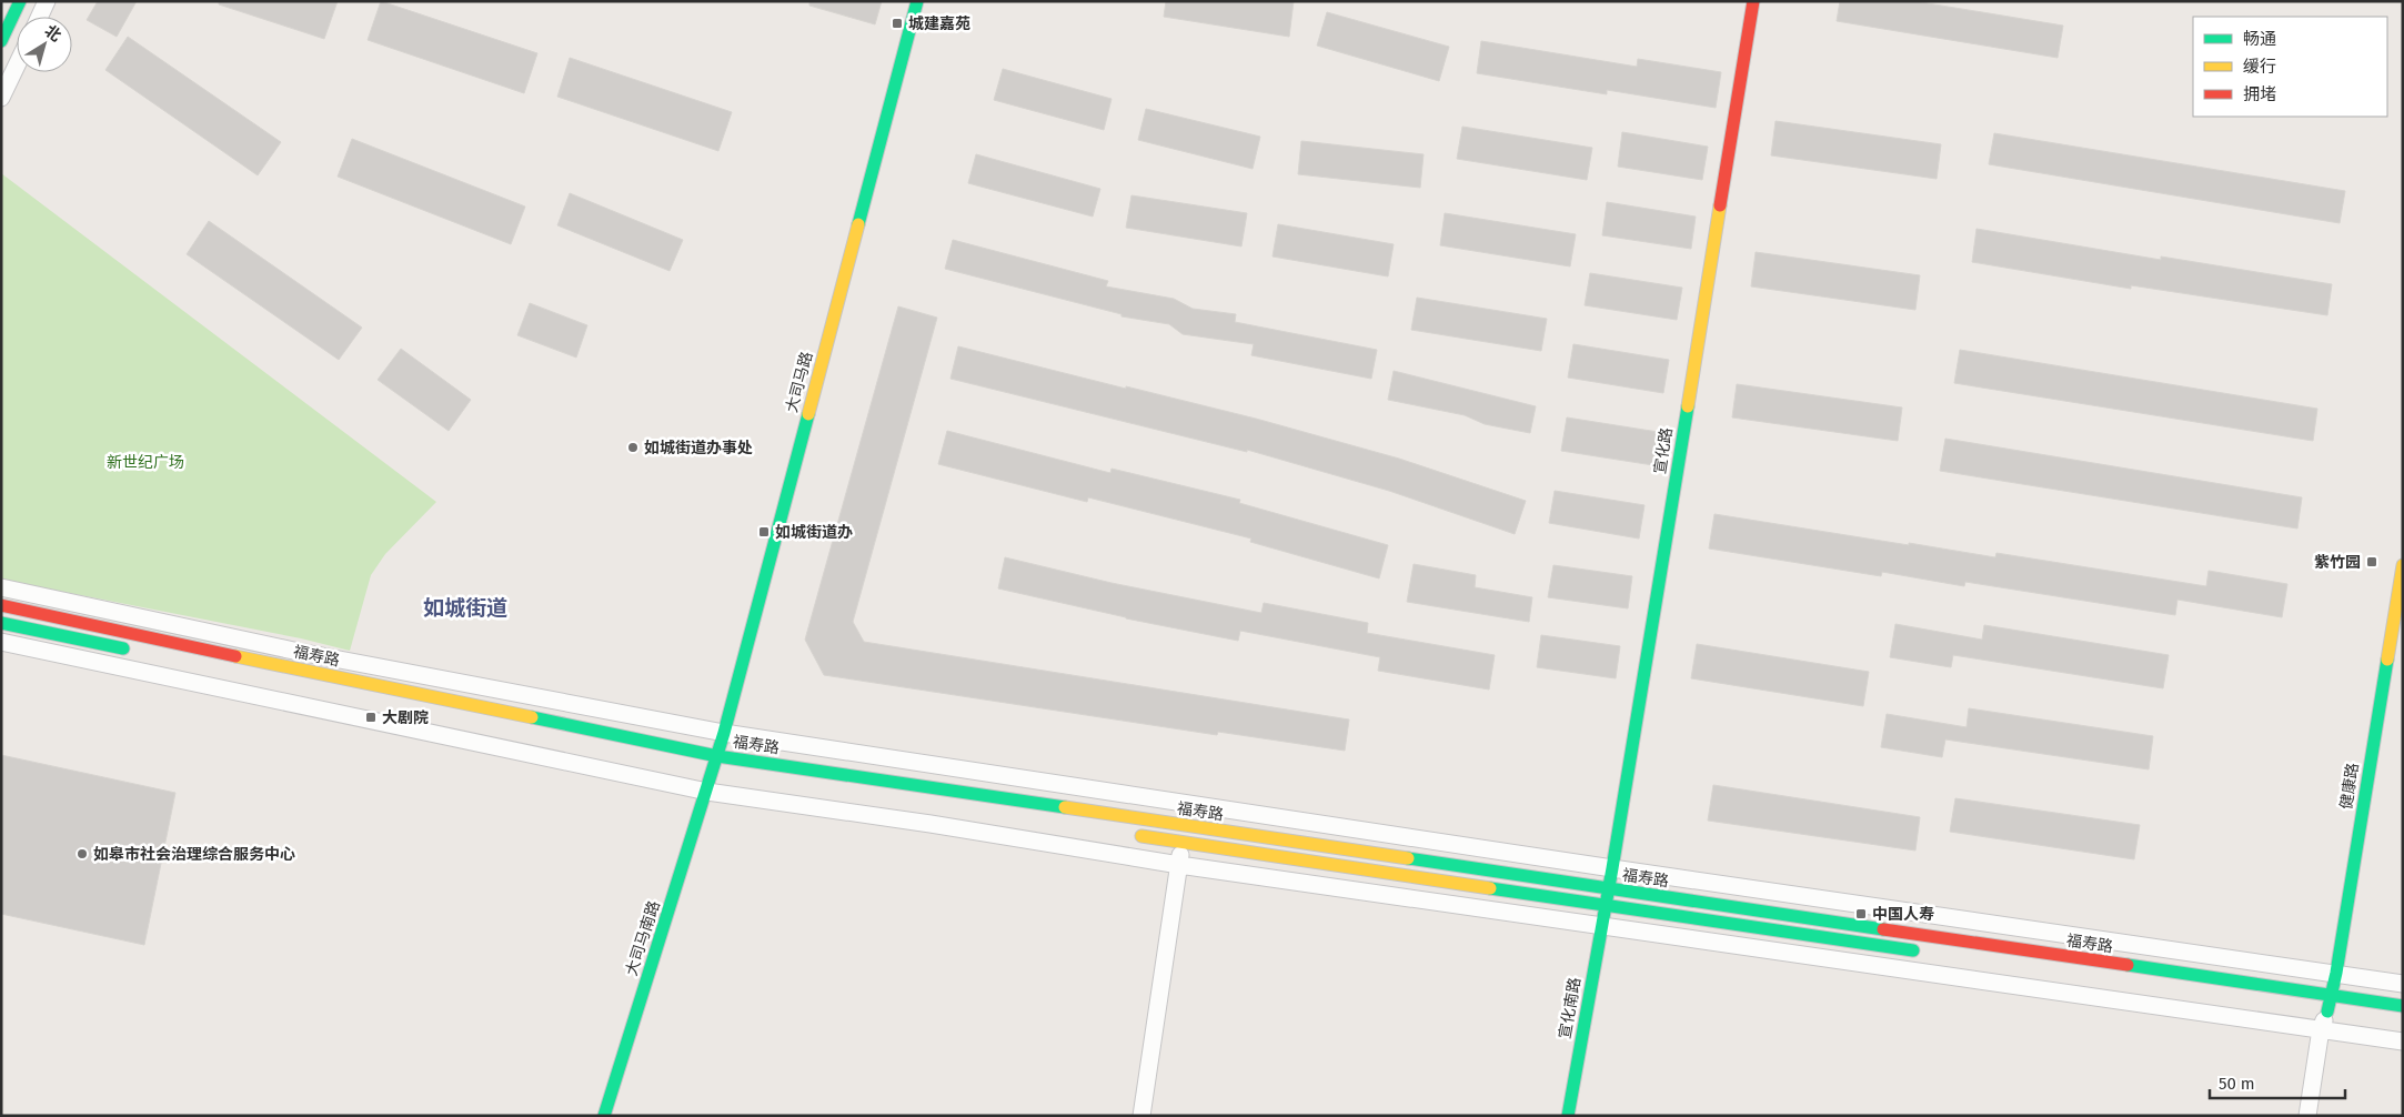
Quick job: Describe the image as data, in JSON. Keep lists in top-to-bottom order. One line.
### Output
{"streets":{"main road":["大司马路","宣化路","福寿路","健康路","大司马南路","宣化南路"]},"crossings":[["大司马路","福寿路"],["大司马路","大司马南路"],["宣化路","福寿路"],["宣化路","宣化南路"],["福寿路","健康路"]],"districts":["如城街道"],"parks":["新世纪广场"],"places":{"transit":["城建嘉苑","如城街道办","紫竹园","大剧院","中国人寿"],"other":["如城街道办事处","如皋市社会治理综合服务中心"]},"legend":["畅通","缓行","拥堵"],"scale_bar":"50 m","north":"top right"}
